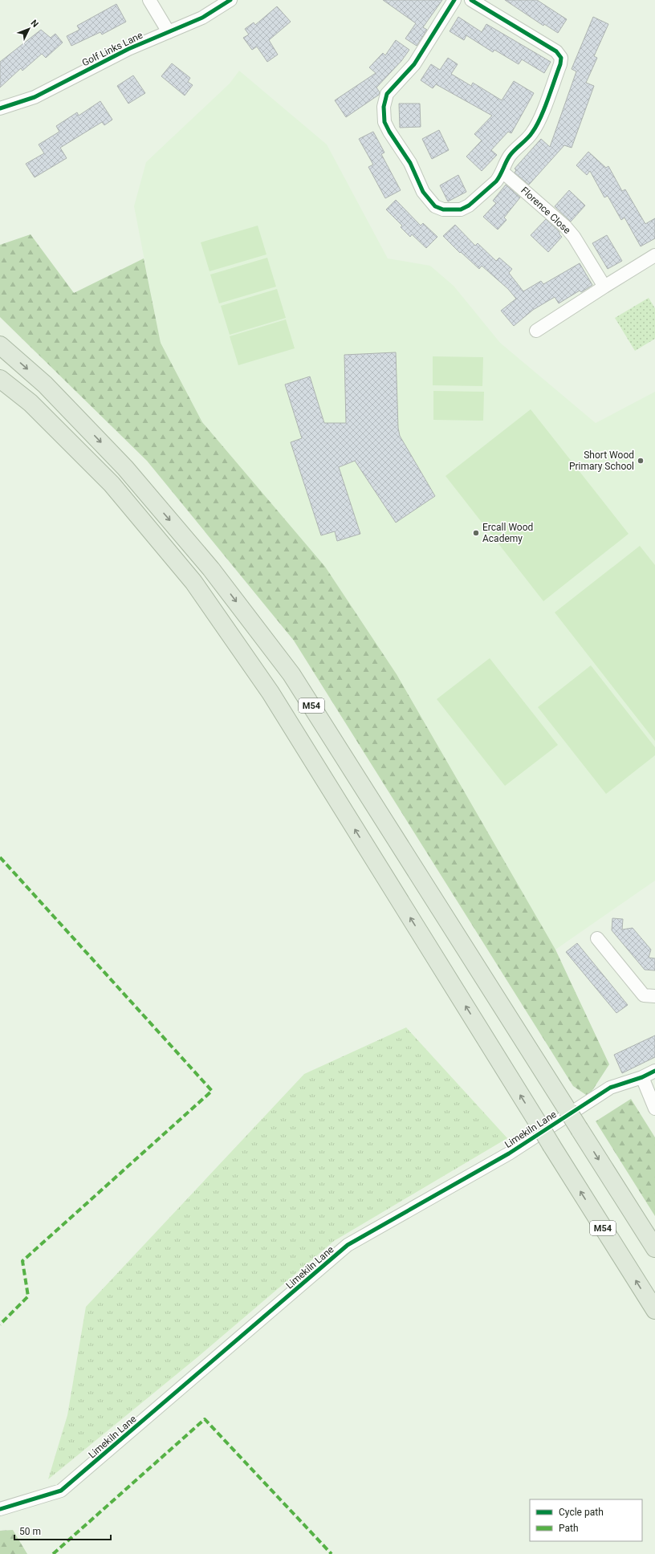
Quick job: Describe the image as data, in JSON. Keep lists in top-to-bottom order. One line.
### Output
{"streets":{"highway":["M54"],"street":["Golf Links Lane","Florence Close","Limekiln Lane"]},"places":["Short Wood Primary School","Ercall Wood Academy"],"legend":["Cycle path","Path"],"scale_bar":"50 m","north":"top right"}
